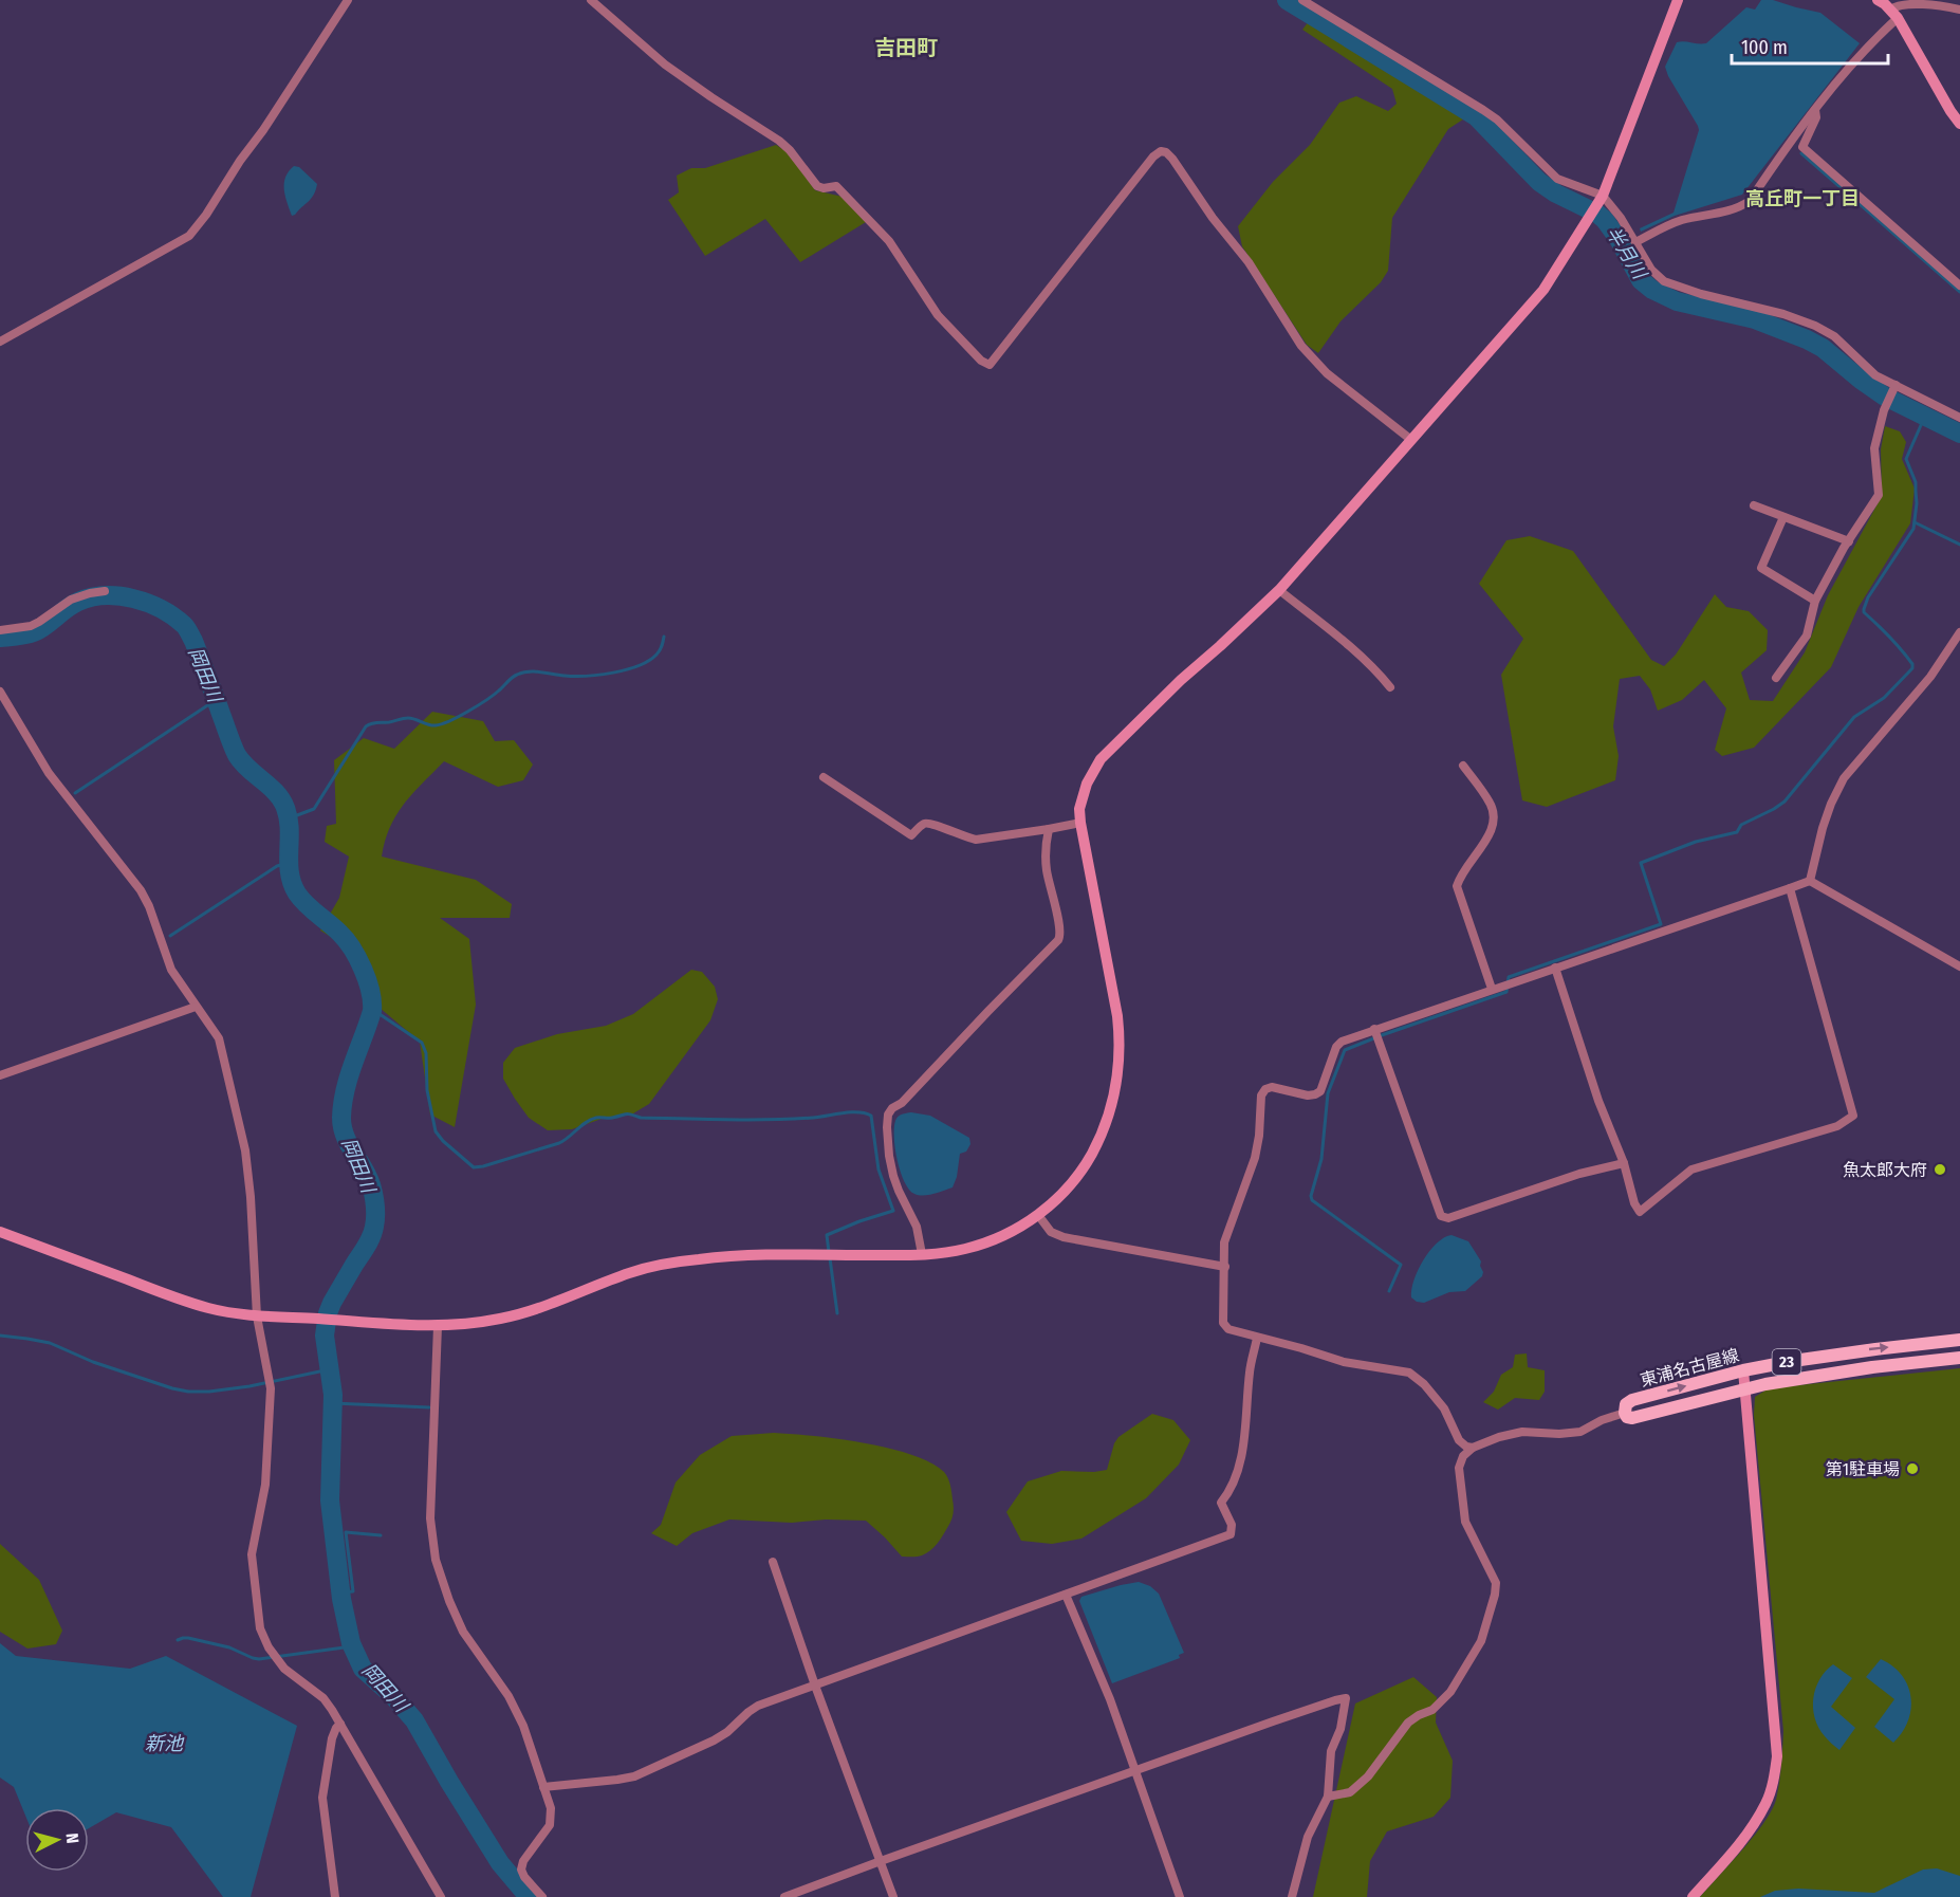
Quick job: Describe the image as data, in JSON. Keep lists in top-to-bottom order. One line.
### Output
{"streets":{"main road":["23","東浦名古屋線"]},"districts":["吉田町","高丘町一丁目"],"water":["半月川","岡田川","新池"],"places":["魚太郎大府","第1駐車場"],"scale_bar":"100 m","north":"right"}
